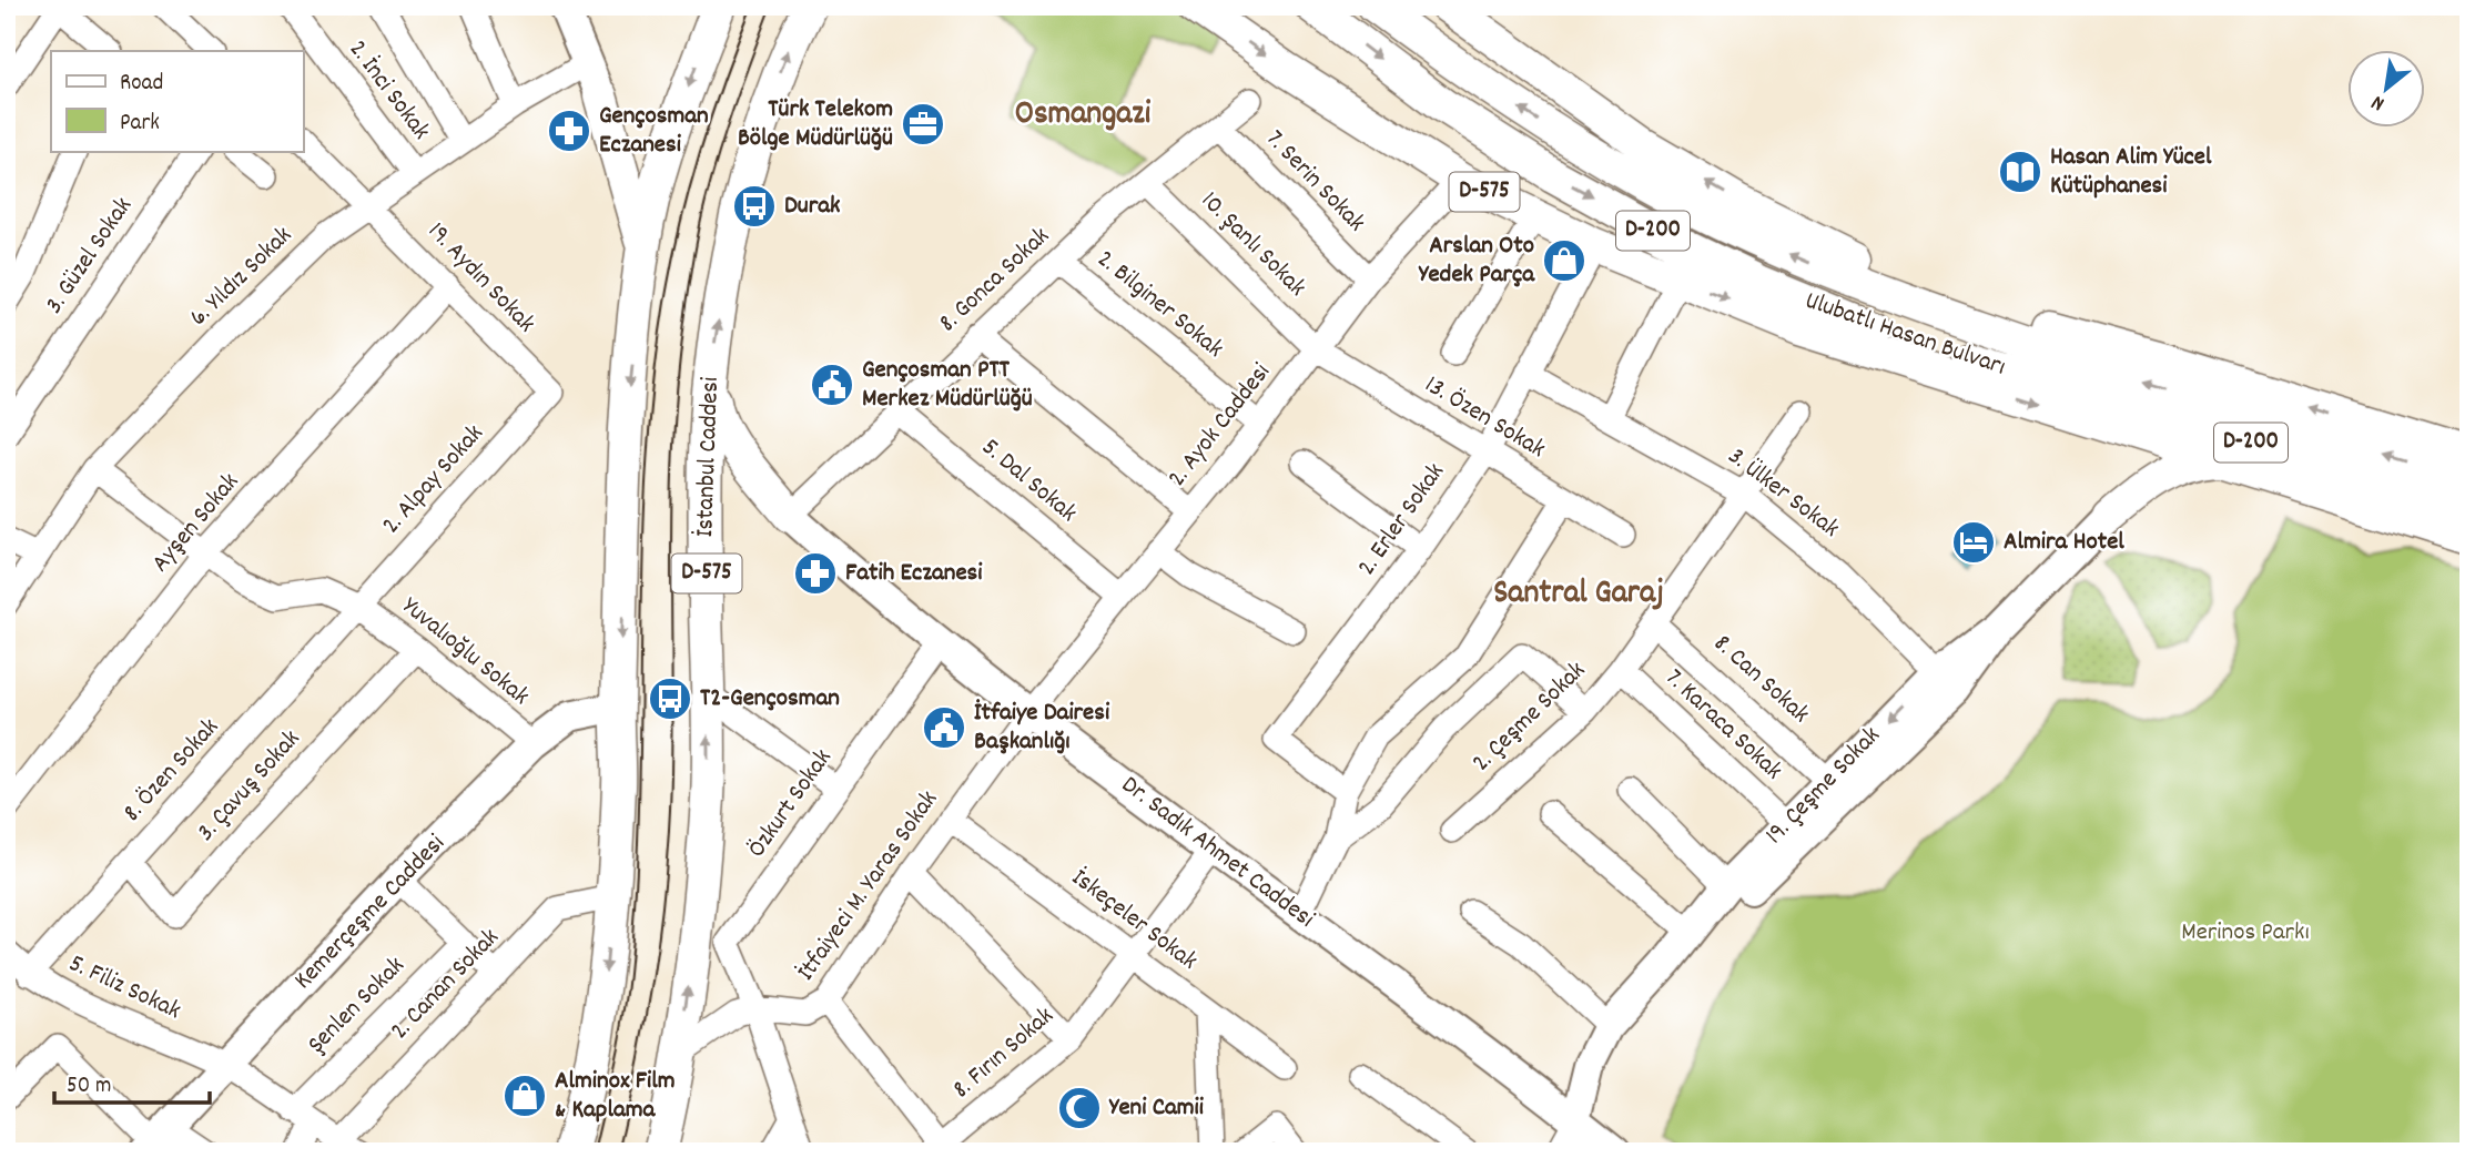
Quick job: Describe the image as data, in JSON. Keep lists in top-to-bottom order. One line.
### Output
{"streets":{"highway":["D-575","D-200","Ulubatlı Hasan Bulvarı","İstanbul Caddesi"],"main road":["19. Çeşme Sokak","Dr. Sadık Ahmet Caddesi","Kemerçeşme Caddesi"],"street":["2. İnci Sokak","7. Serin Sokak","10. Şanlı Sokak","3. Güzel Sokak","6. Yıldız Sokak","19. Aydın Sokak","8. Gonca Sokak","2. Bilginer Sokak","13. Özen Sokak","2. Ayok Caddesi","2. Alpay Sokak","5. Dal Sokak","3. Ülker Sokak","2. Erler Sokak","Ayşen Sokak","Yuvalıoğlu Sokak","8. Can Sokak","2. Çeşme Sokak","7. Karaca Sokak","8. Özen Sokak","3. Çavuş Sokak","Özkurt Sokak","İtfaiyeci M. Yaras Sokak","İskeçeler Sokak","2. Canan Sokak","5. Filiz Sokak","Şenlen Sokak","8. Fırın Sokak"]},"crossings":[["2. İnci Sokak","6. Yıldız Sokak"],["7. Serin Sokak","8. Gonca Sokak"],["7. Serin Sokak","2. Ayok Caddesi"],["D-575","Ulubatlı Hasan Bulvarı"],["D-575","2. Ayok Caddesi"],["D-575","2. Erler Sokak"],["10. Şanlı Sokak","8. Gonca Sokak"],["10. Şanlı Sokak","13. Özen Sokak"],["10. Şanlı Sokak","2. Ayok Caddesi"],["6. Yıldız Sokak","19. Aydın Sokak"],["6. Yıldız Sokak","Yuvalıoğlu Sokak"],["19. Aydın Sokak","2. Alpay Sokak"],["19. Aydın Sokak","Ayşen Sokak"],["8. Gonca Sokak","2. Bilginer Sokak"],["8. Gonca Sokak","5. Dal Sokak"],["8. Gonca Sokak","Dr. Sadık Ahmet Caddesi"],["2. Bilginer Sokak","2. Ayok Caddesi"],["13. Özen Sokak","2. Ayok Caddesi"],["13. Özen Sokak","2. Erler Sokak"],["2. Ayok Caddesi","5. Dal Sokak"],["2. Ayok Caddesi","Dr. Sadık Ahmet Caddesi"],["2. Ayok Caddesi","İtfaiyeci M. Yaras Sokak"],["2. Alpay Sokak","Yuvalıoğlu Sokak"],["2. Alpay Sokak","8. Özen Sokak"],["3. Ülker Sokak","2. Erler Sokak"],["3. Ülker Sokak","2. Çeşme Sokak"],["3. Ülker Sokak","19. Çeşme Sokak"],["Ayşen Sokak","Yuvalıoğlu Sokak"],["Yuvalıoğlu Sokak","8. Özen Sokak"],["Yuvalıoğlu Sokak","3. Çavuş Sokak"],["Yuvalıoğlu Sokak","Kemerçeşme Caddesi"],["8. Can Sokak","2. Çeşme Sokak"],["8. Can Sokak","19. Çeşme Sokak"],["2. Çeşme Sokak","7. Karaca Sokak"],["7. Karaca Sokak","19. Çeşme Sokak"],["8. Özen Sokak","3. Çavuş Sokak"],["8. Özen Sokak","5. Filiz Sokak"],["19. Çeşme Sokak","Dr. Sadık Ahmet Caddesi"],["Özkurt Sokak","Dr. Sadık Ahmet Caddesi"],["Özkurt Sokak","İtfaiyeci M. Yaras Sokak"],["Dr. Sadık Ahmet Caddesi","İtfaiyeci M. Yaras Sokak"],["Dr. Sadık Ahmet Caddesi","8. Fırın Sokak"],["İtfaiyeci M. Yaras Sokak","İskeçeler Sokak"],["Kemerçeşme Caddesi","5. Filiz Sokak"],["İskeçeler Sokak","8. Fırın Sokak"],["2. Canan Sokak","5. Filiz Sokak"],["5. Filiz Sokak","Şenlen Sokak"]],"districts":["Osmangazi","Santral Garaj"],"parks":["Merinos Parkı"],"places":{"office":["Türk Telekom Bölge Müdürlüğü"],"pharmacy":["Gençosman Eczanesi","Fatih Eczanesi"],"library":["Hasan Alim Yücel Kütüphanesi"],"bus stop":["Durak","T2-Gençosman"],"shop":["Arslan Oto Yedek Parça","Alminox Film & Kaplama"],"public building":["Gençosman PTT Merkez Müdürlüğü","İtfaiye Dairesi Başkanlığı"],"hotel":["Almira Hotel"],"mosque":["Yeni Camii"]},"legend":["Road","Park"],"scale_bar":"50 m","north":"bottom left"}
